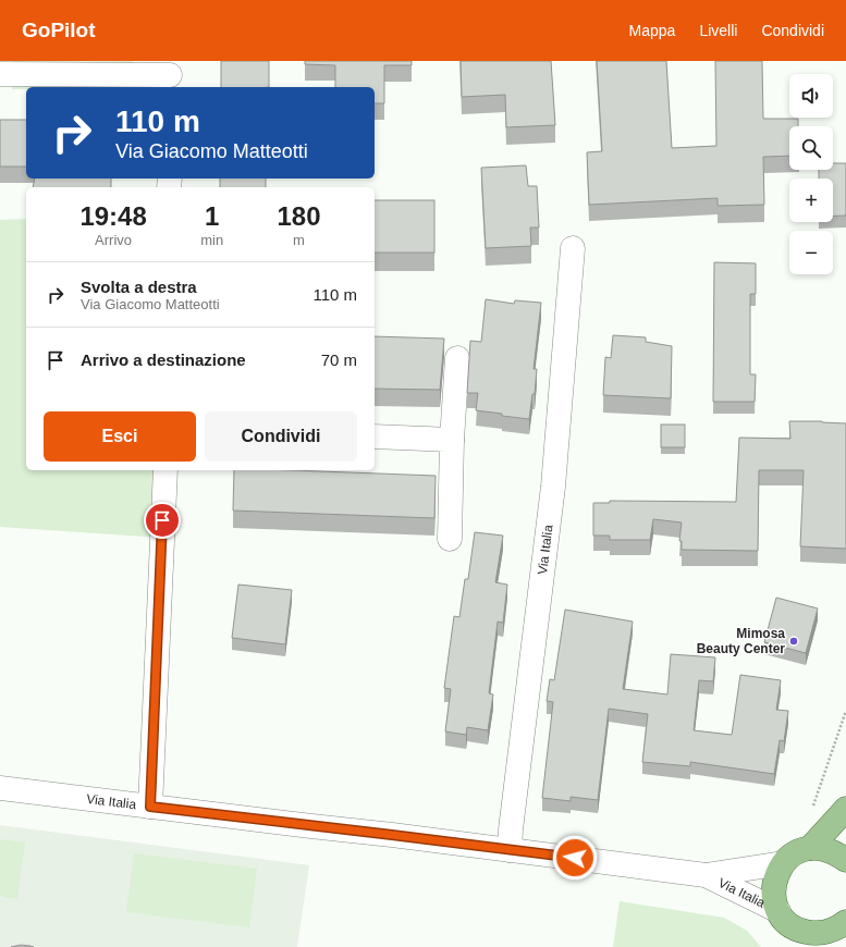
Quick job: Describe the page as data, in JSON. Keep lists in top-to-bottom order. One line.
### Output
{"streets":{"street":["Via Italia"]},"places":["Mimosa Beauty Center"],"page":{"header":"GoPilot","nav":["Mappa","Livelli","Condividi"],"map_buttons":["+","−"],"turn":["110 m","Via Giacomo Matteotti"],"eta":["19:48","Arrivo","1","min","180","m"],"list":[{"name":"Svolta a destra","note":"Via Giacomo Matteotti","value":"110 m"},{"name":"Arrivo a destinazione","value":"70 m"}],"buttons":["Esci","Condividi"]}}
